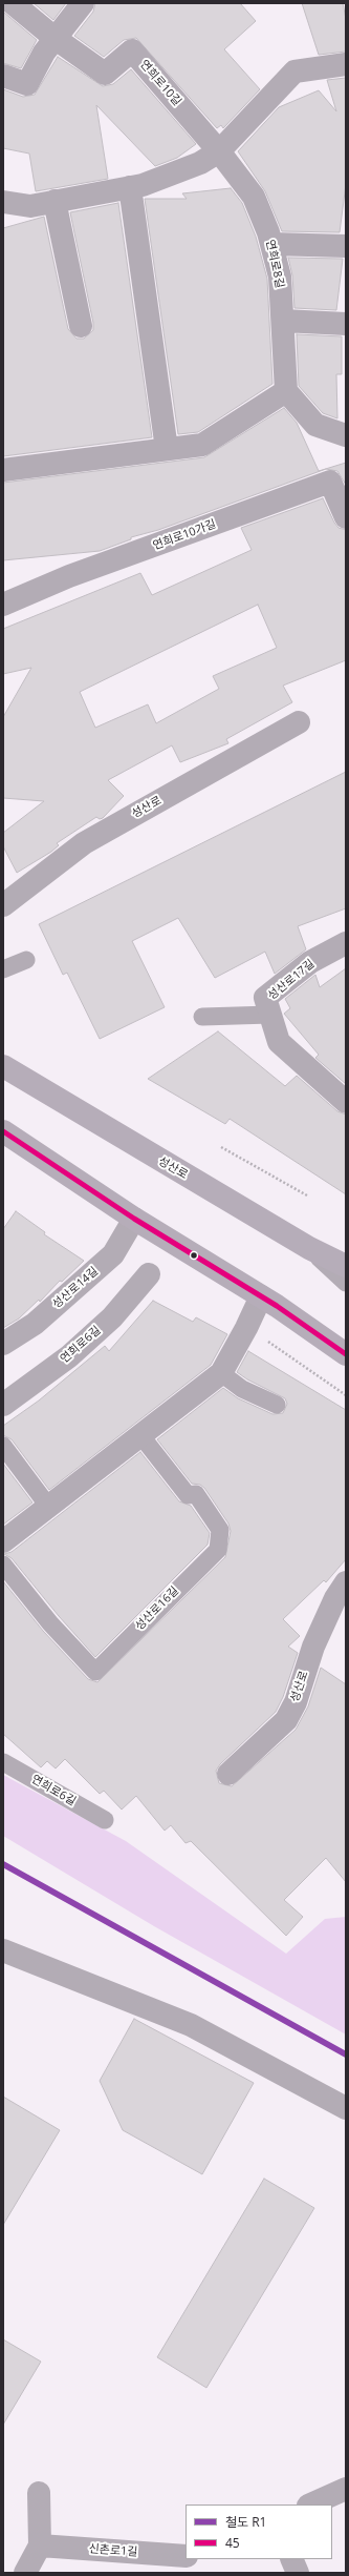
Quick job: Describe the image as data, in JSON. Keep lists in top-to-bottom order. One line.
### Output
{"streets":{"main road":["성산로"],"street":["연희로10길","연희로8길","연희로10가길","성산로17길","성산로14길","연희로6길","신촌로1길"],"lane":["성산로16길"]},"crossings":[["연희로10길","연희로8길"]],"lines":["transit line 45","rail line R1"],"legend":["철도 R1","45"]}
